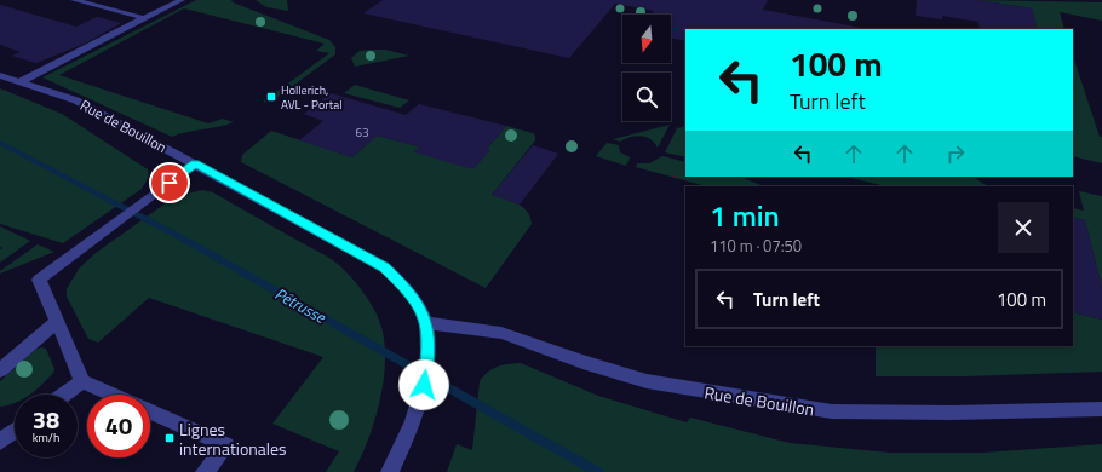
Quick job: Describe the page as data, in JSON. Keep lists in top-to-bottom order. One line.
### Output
{"streets":{"street":["Rue de Bouillon"]},"water":["Pétrusse"],"places":{"transit":["Hollerich, AVL - Portal","Lignes internationales"]},"house_numbers":["63"],"north":"bottom","page":{"turn":["100 m","Turn left"],"heading":["1 min","110 m · 07:50"],"list":[{"name":"Turn left","value":"100 m"}],"speed":"38 km/h","limit":"40"}}
